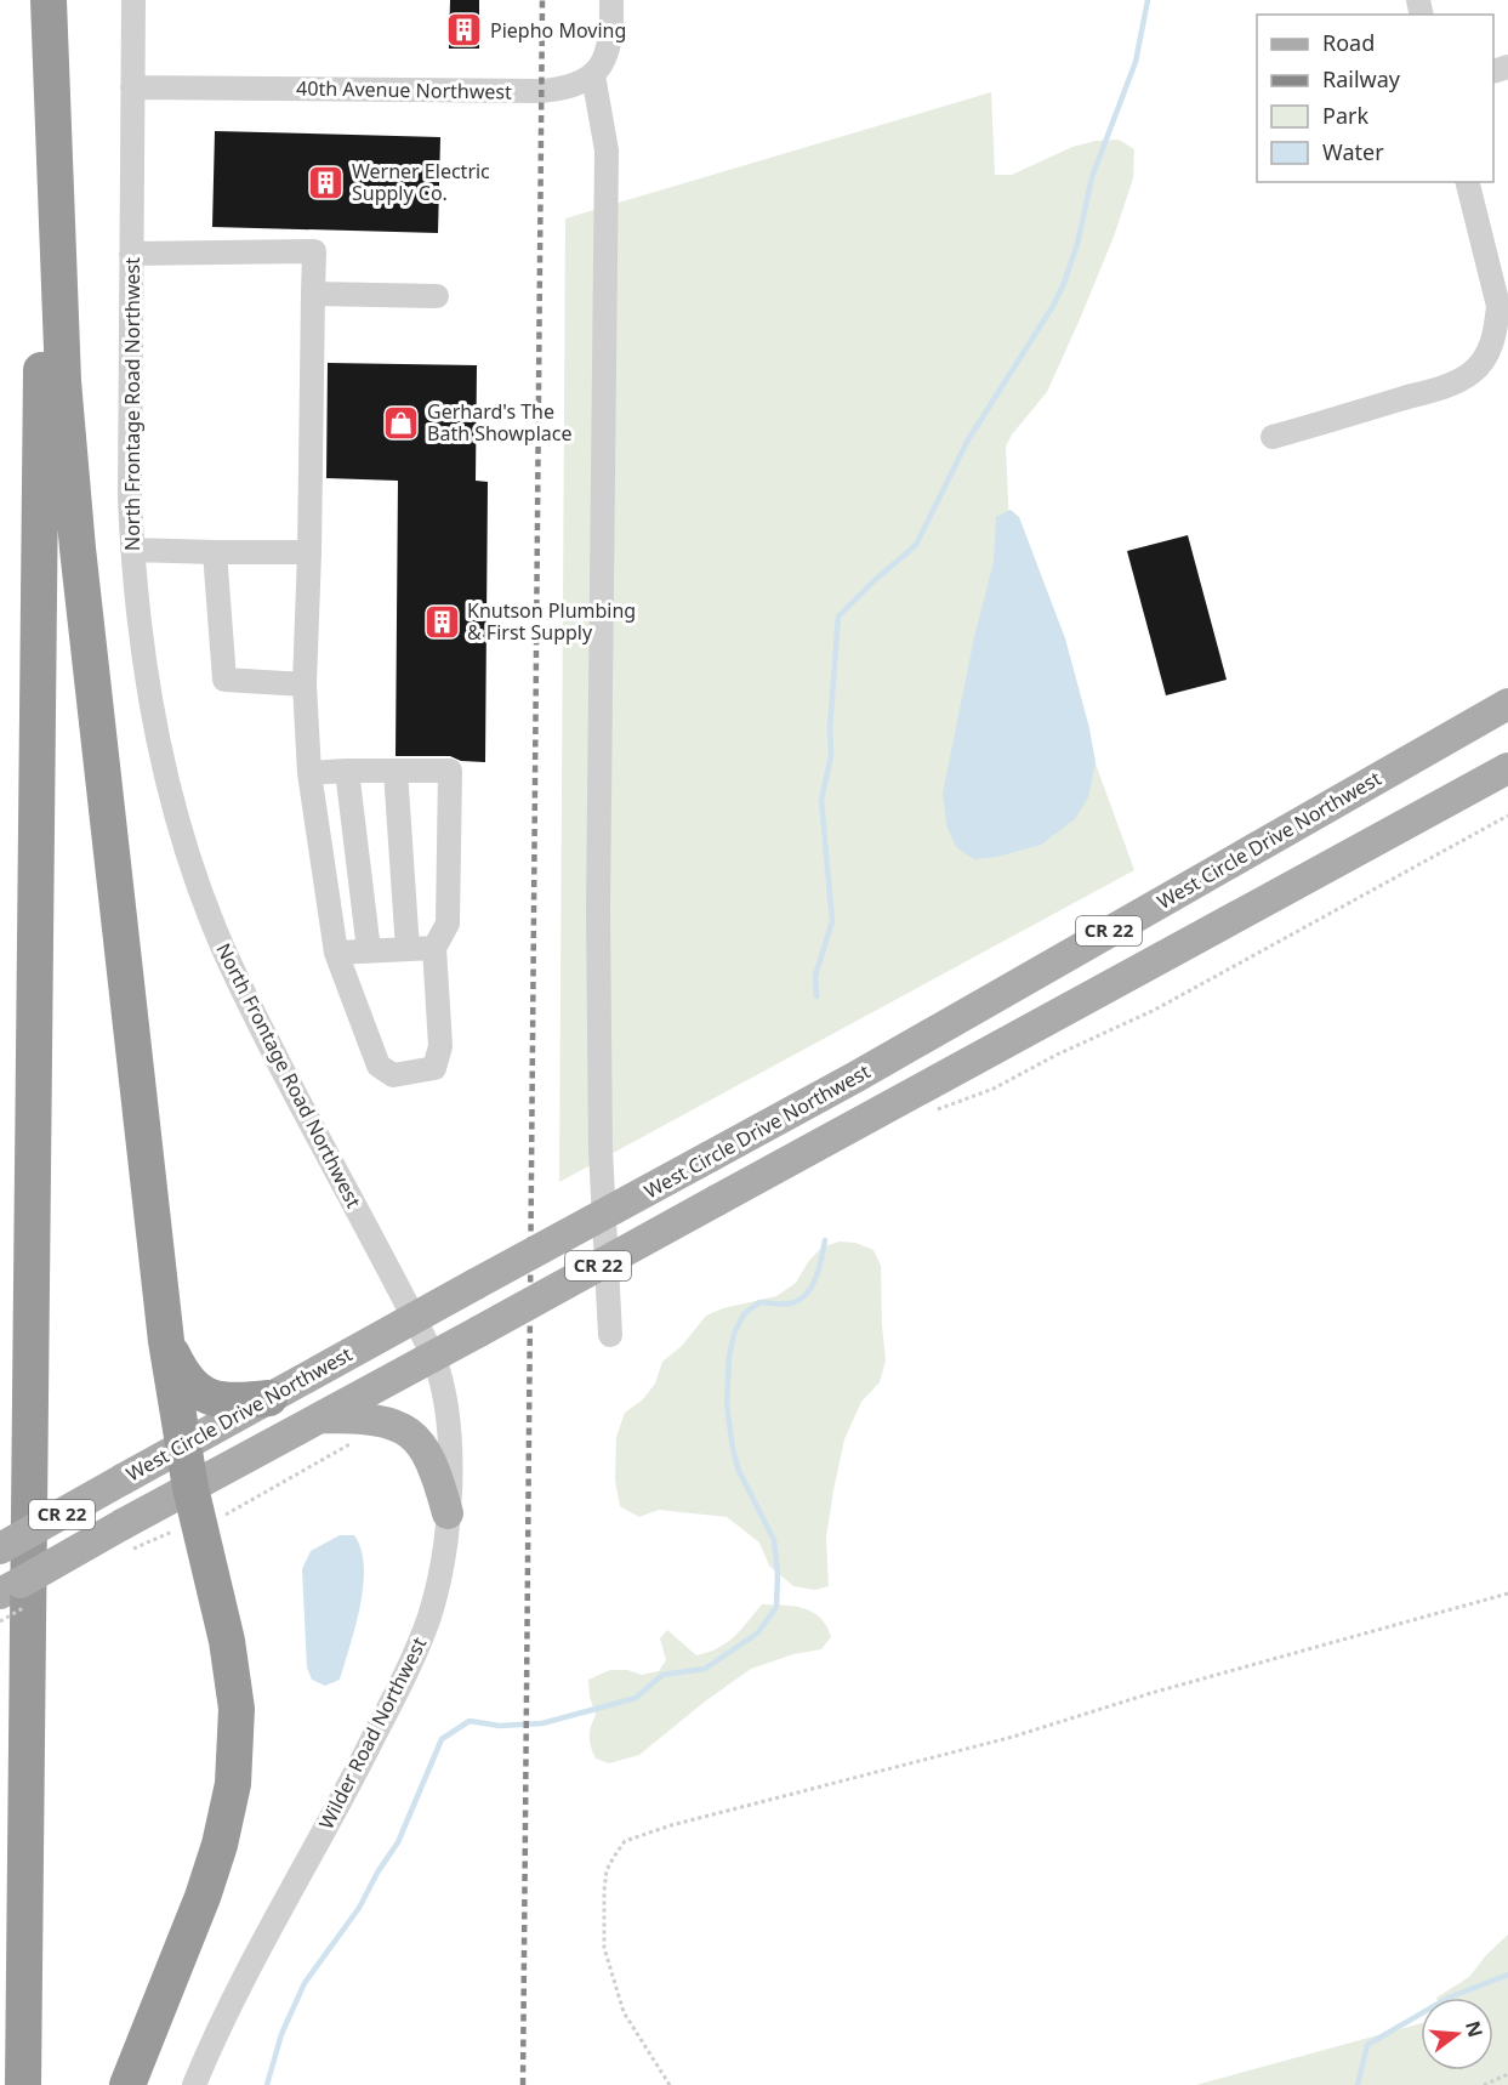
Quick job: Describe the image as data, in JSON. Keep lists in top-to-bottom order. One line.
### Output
{"streets":{"main road":["West Circle Drive Northwest","CR 22"],"street":["40th Avenue Northwest","North Frontage Road Northwest","Wilder Road Northwest"]},"crossings":[["40th Avenue Northwest","North Frontage Road Northwest"],["North Frontage Road Northwest","West Circle Drive Northwest"],["North Frontage Road Northwest","Wilder Road Northwest"],["West Circle Drive Northwest","Wilder Road Northwest"]],"places":{"building":["Piepho Moving","Werner Electric Supply Co.","Knutson Plumbing & First Supply"],"shop":["Gerhard's The Bath Showplace"]},"legend":["Road","Railway","Park","Water"],"north":"right"}
